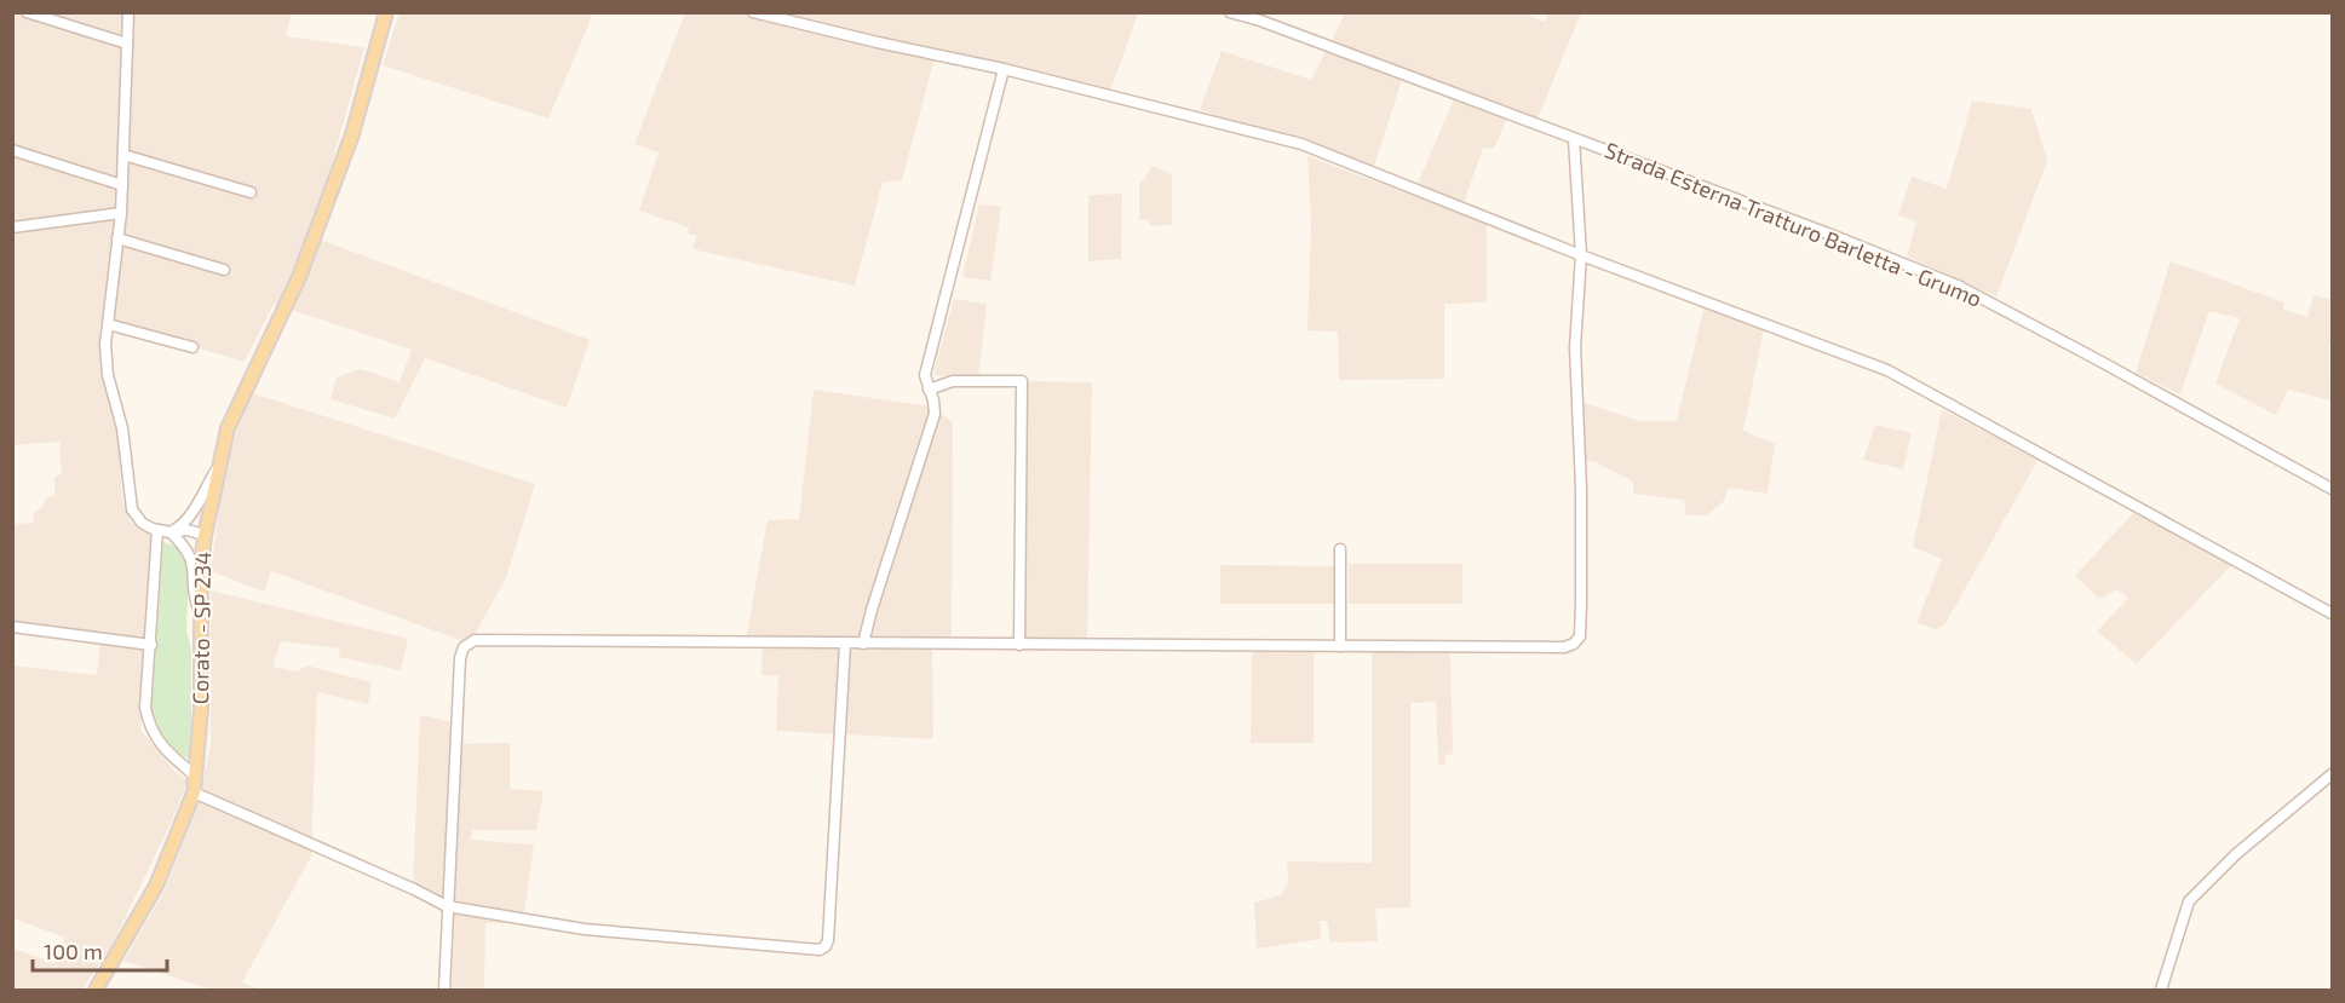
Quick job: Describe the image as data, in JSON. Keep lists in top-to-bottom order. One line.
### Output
{"streets":{"main road":["Corato - SP 234"],"street":["Strada Esterna Tratturo Barletta - Grumo"]},"scale_bar":"100 m"}
